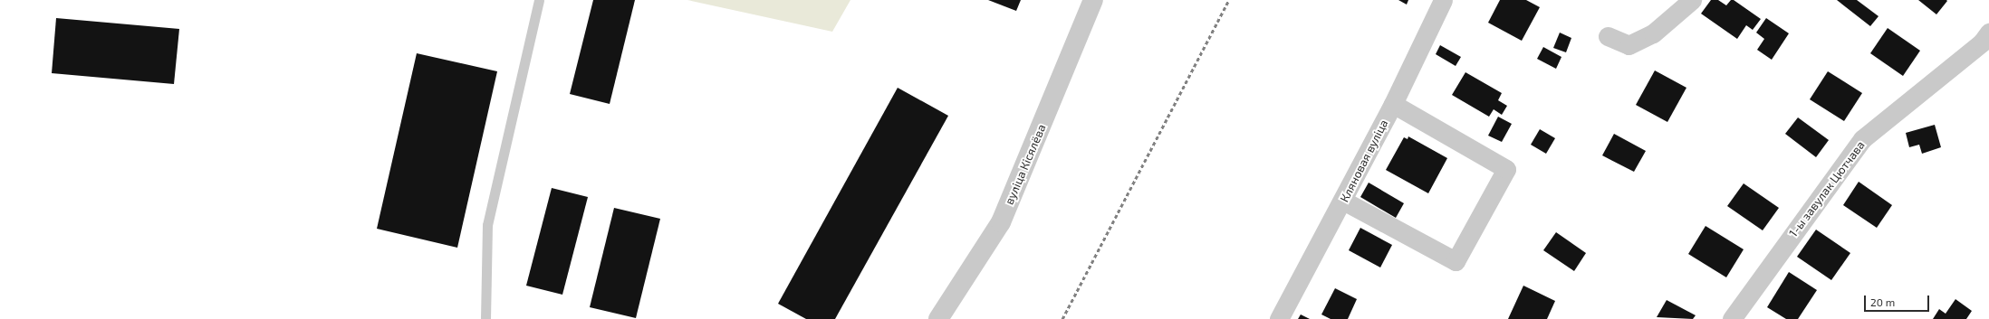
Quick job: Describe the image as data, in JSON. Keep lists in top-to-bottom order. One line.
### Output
{"streets":{"street":["Кляновая вуліца","вуліца Кісялёва","1-ы завулак Цютчава"]},"scale_bar":"20 m"}
